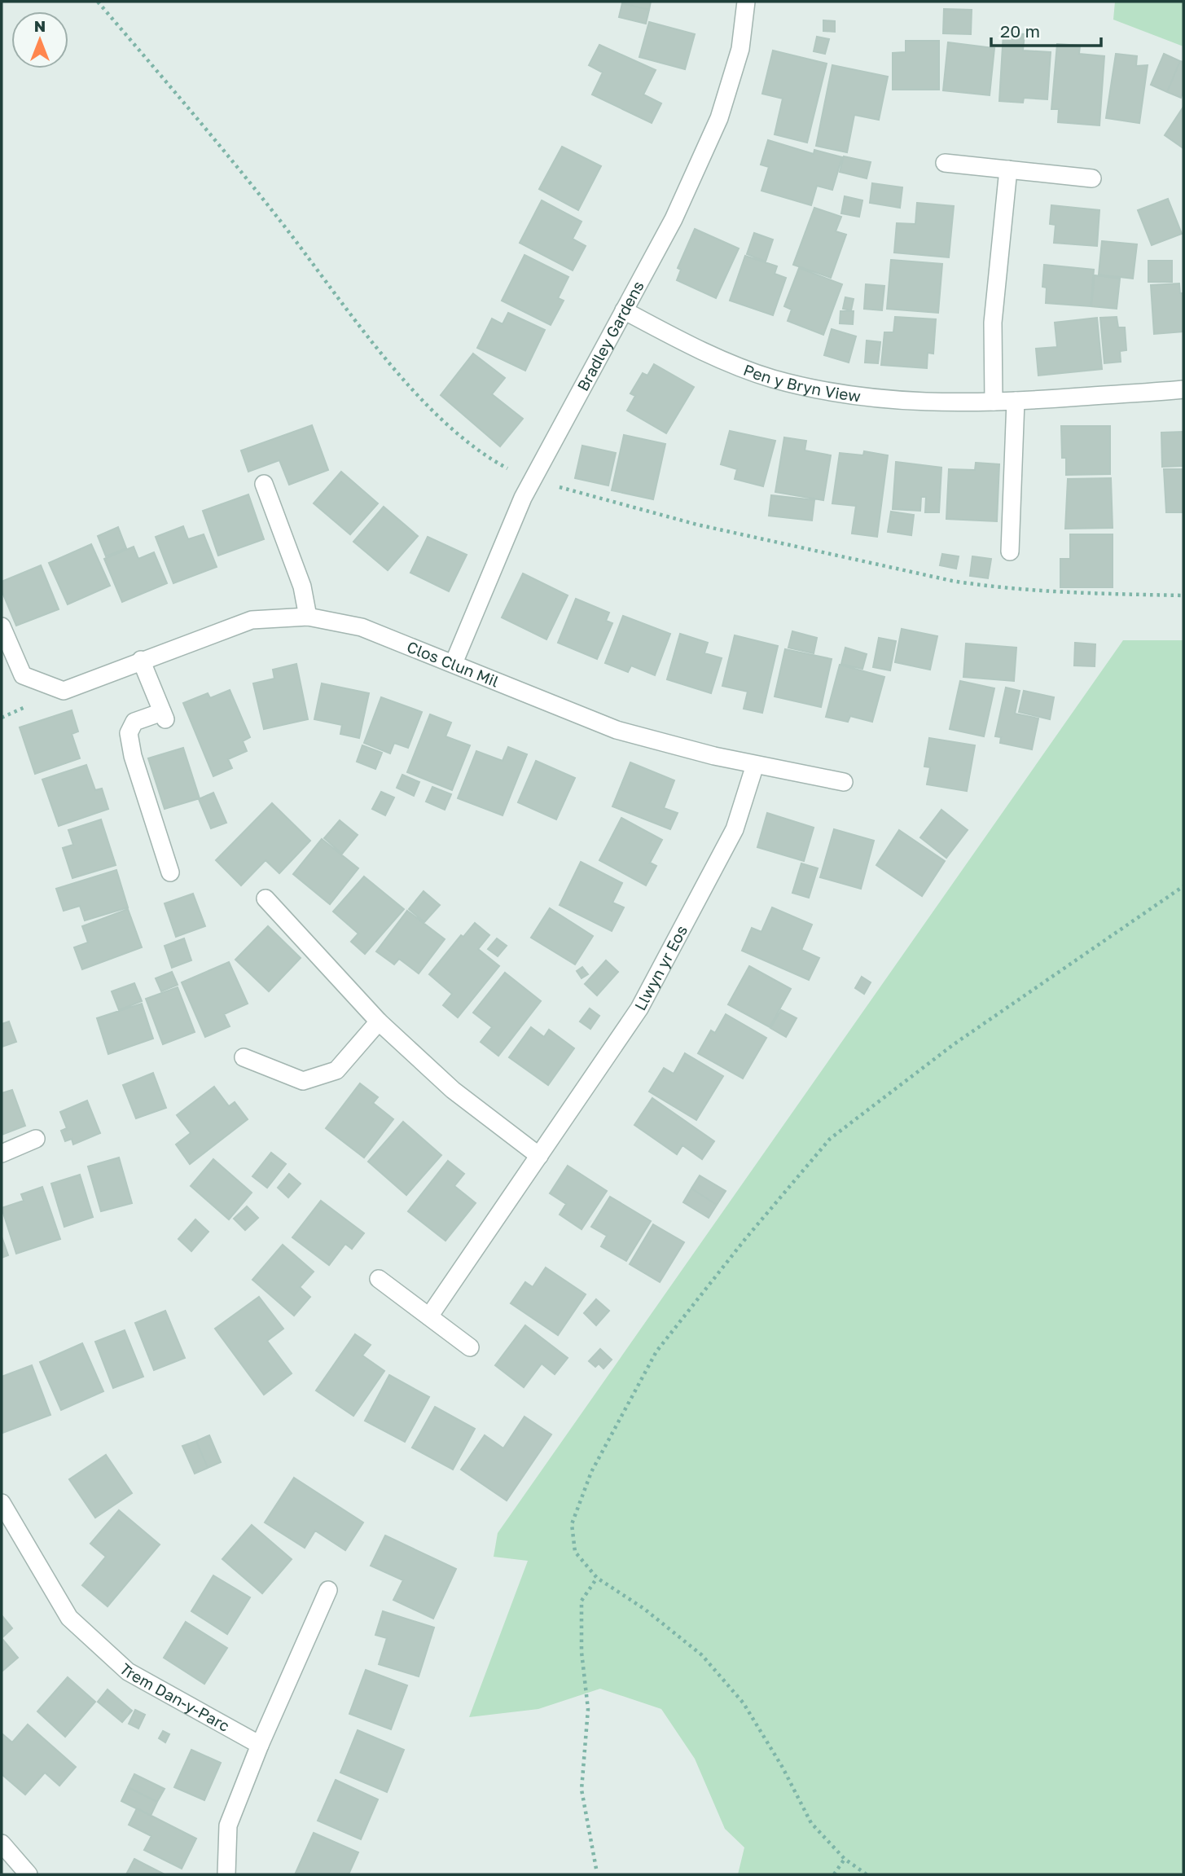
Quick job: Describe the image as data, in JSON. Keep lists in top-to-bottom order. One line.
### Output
{"streets":{"street":["Bradley Gardens","Pen y Bryn View","Clos Clun Mil","Llwyn yr Eos","Trem Dan-y-Parc"]},"crossings":[["Bradley Gardens","Pen y Bryn View"],["Bradley Gardens","Clos Clun Mil"],["Clos Clun Mil","Llwyn yr Eos"]],"scale_bar":"20 m","north":"top"}
